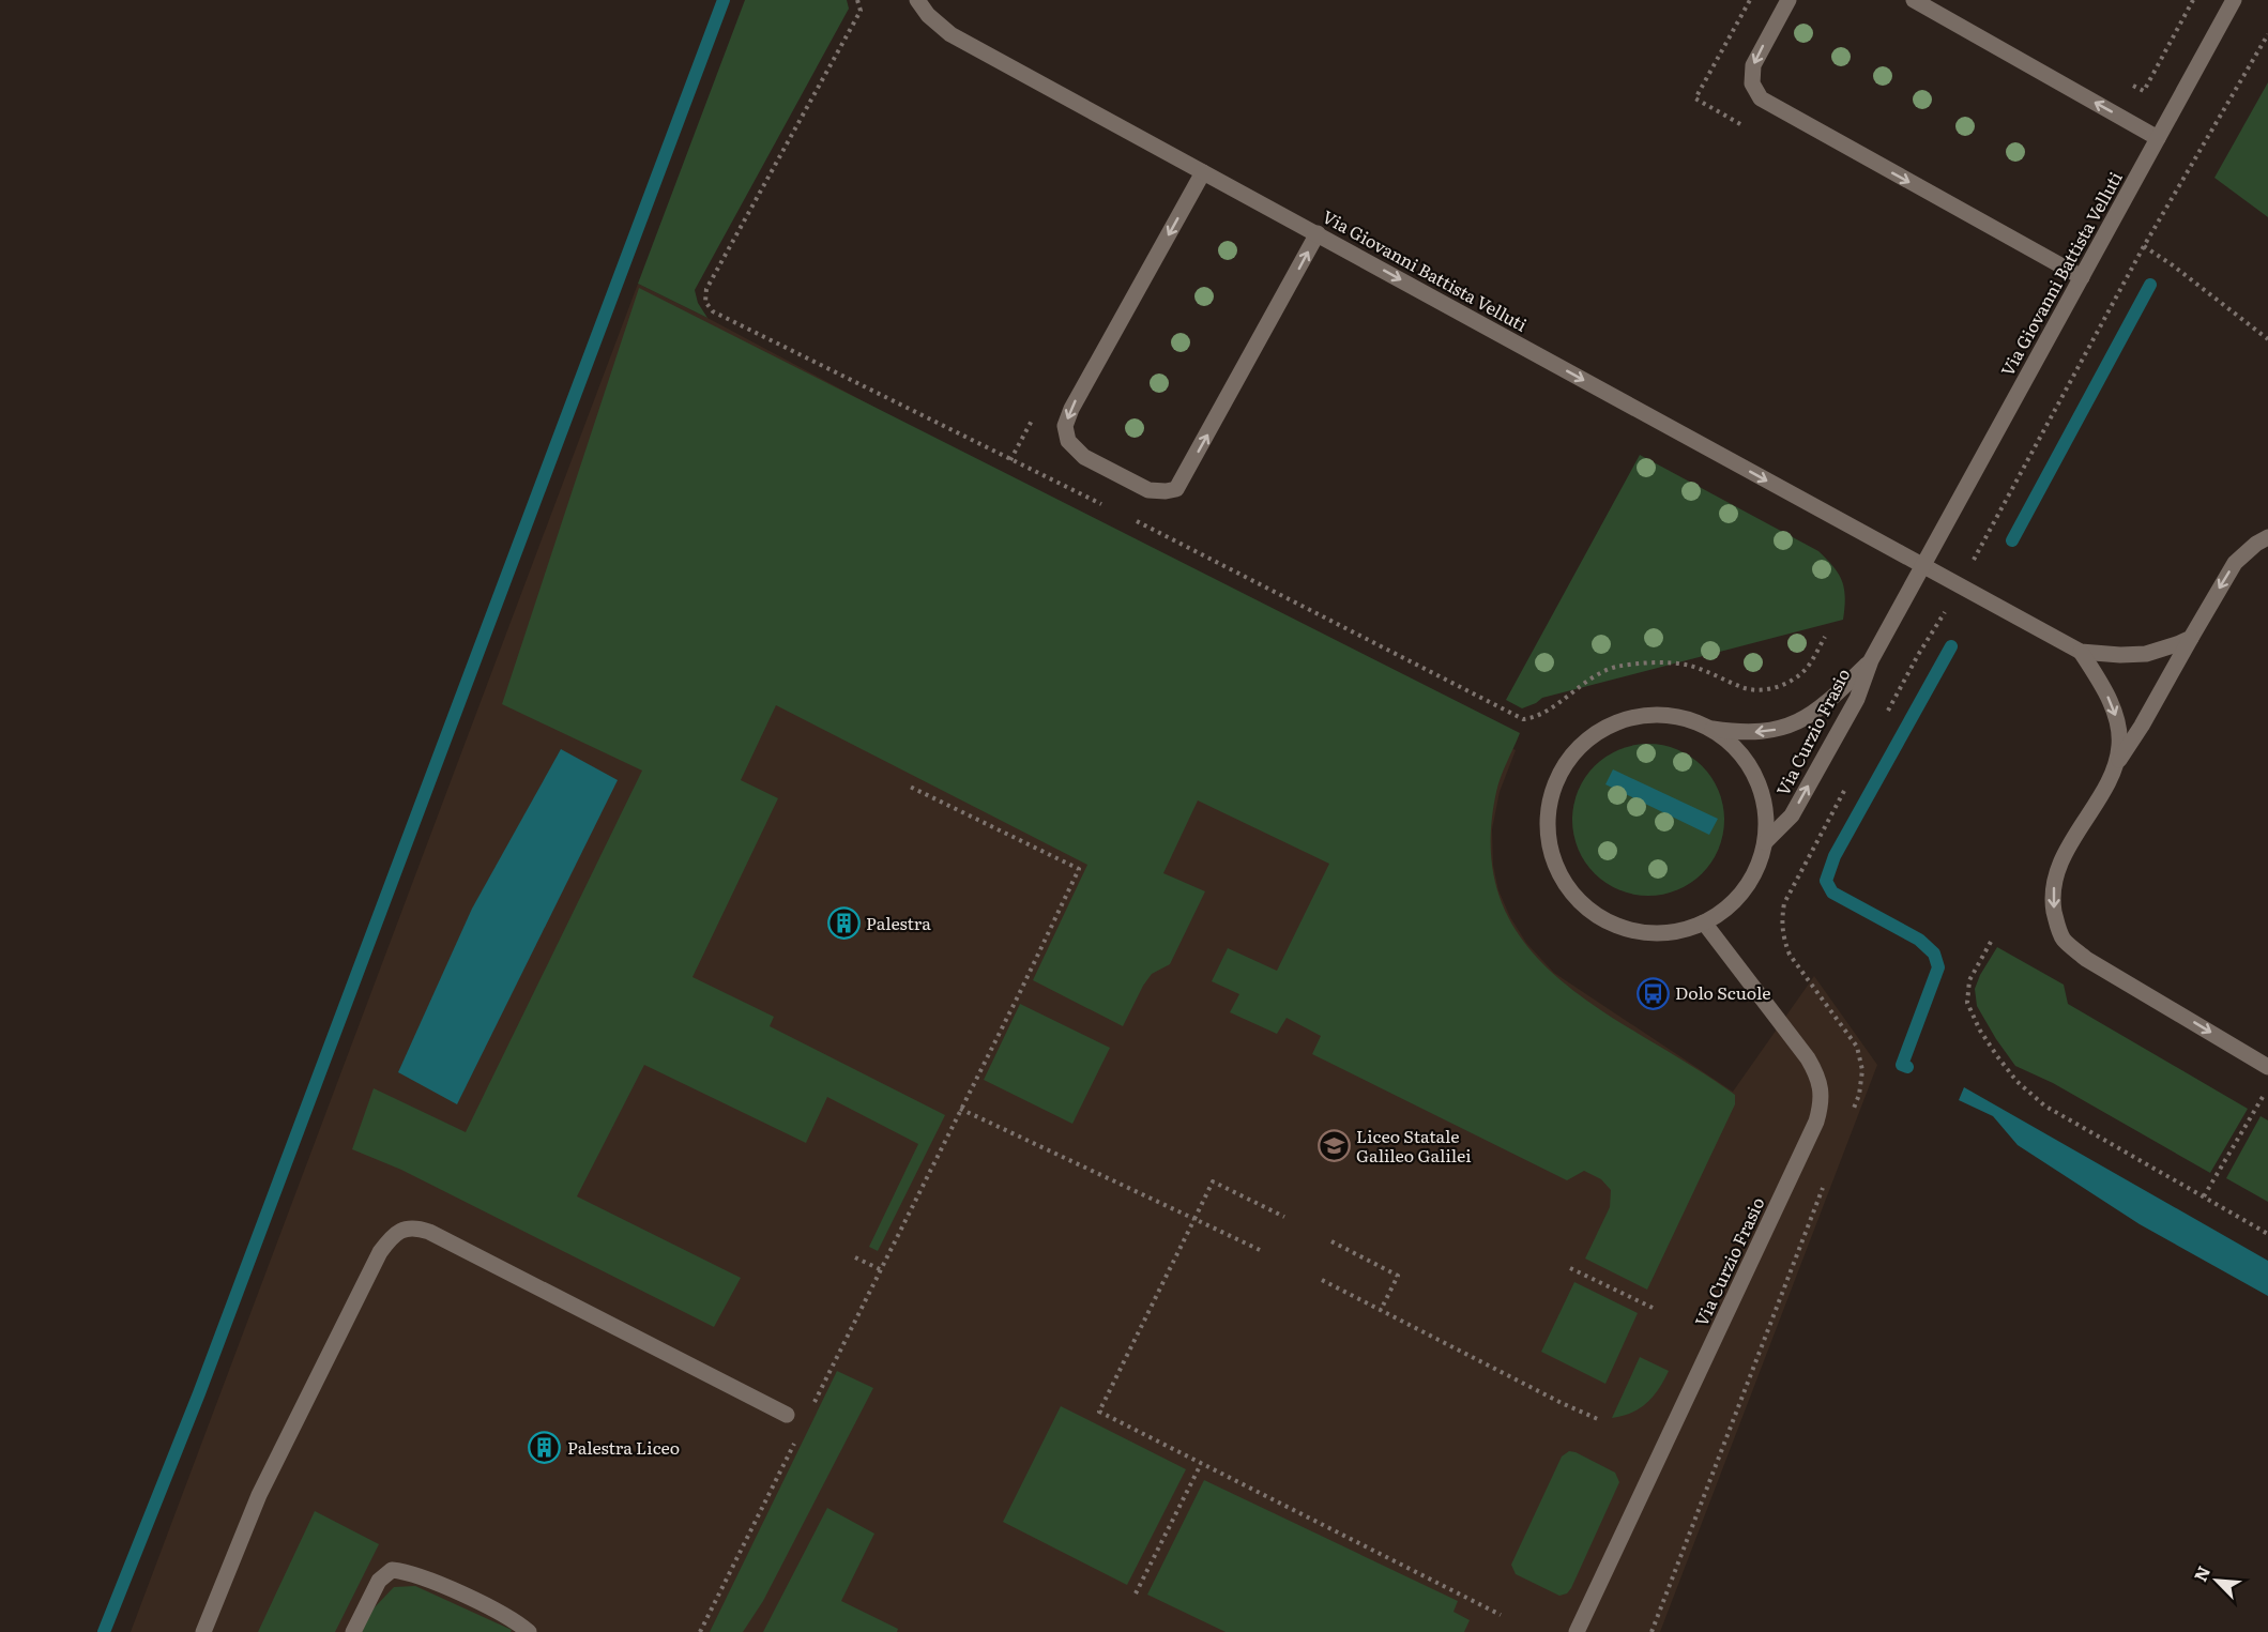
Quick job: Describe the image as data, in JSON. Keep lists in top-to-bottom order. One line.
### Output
{"streets":{"street":["Via Giovanni Battista Velluti","Via Curzio Frasio"]},"crossings":[["Via Giovanni Battista Velluti","Via Curzio Frasio"]],"one_way":["Via Giovanni Battista Velluti"],"places":{"building":["Palestra","Palestra Liceo"],"bus stop":["Dolo Scuole"],"school or university":["Liceo Statale Galileo Galilei"]},"north":"top left"}
